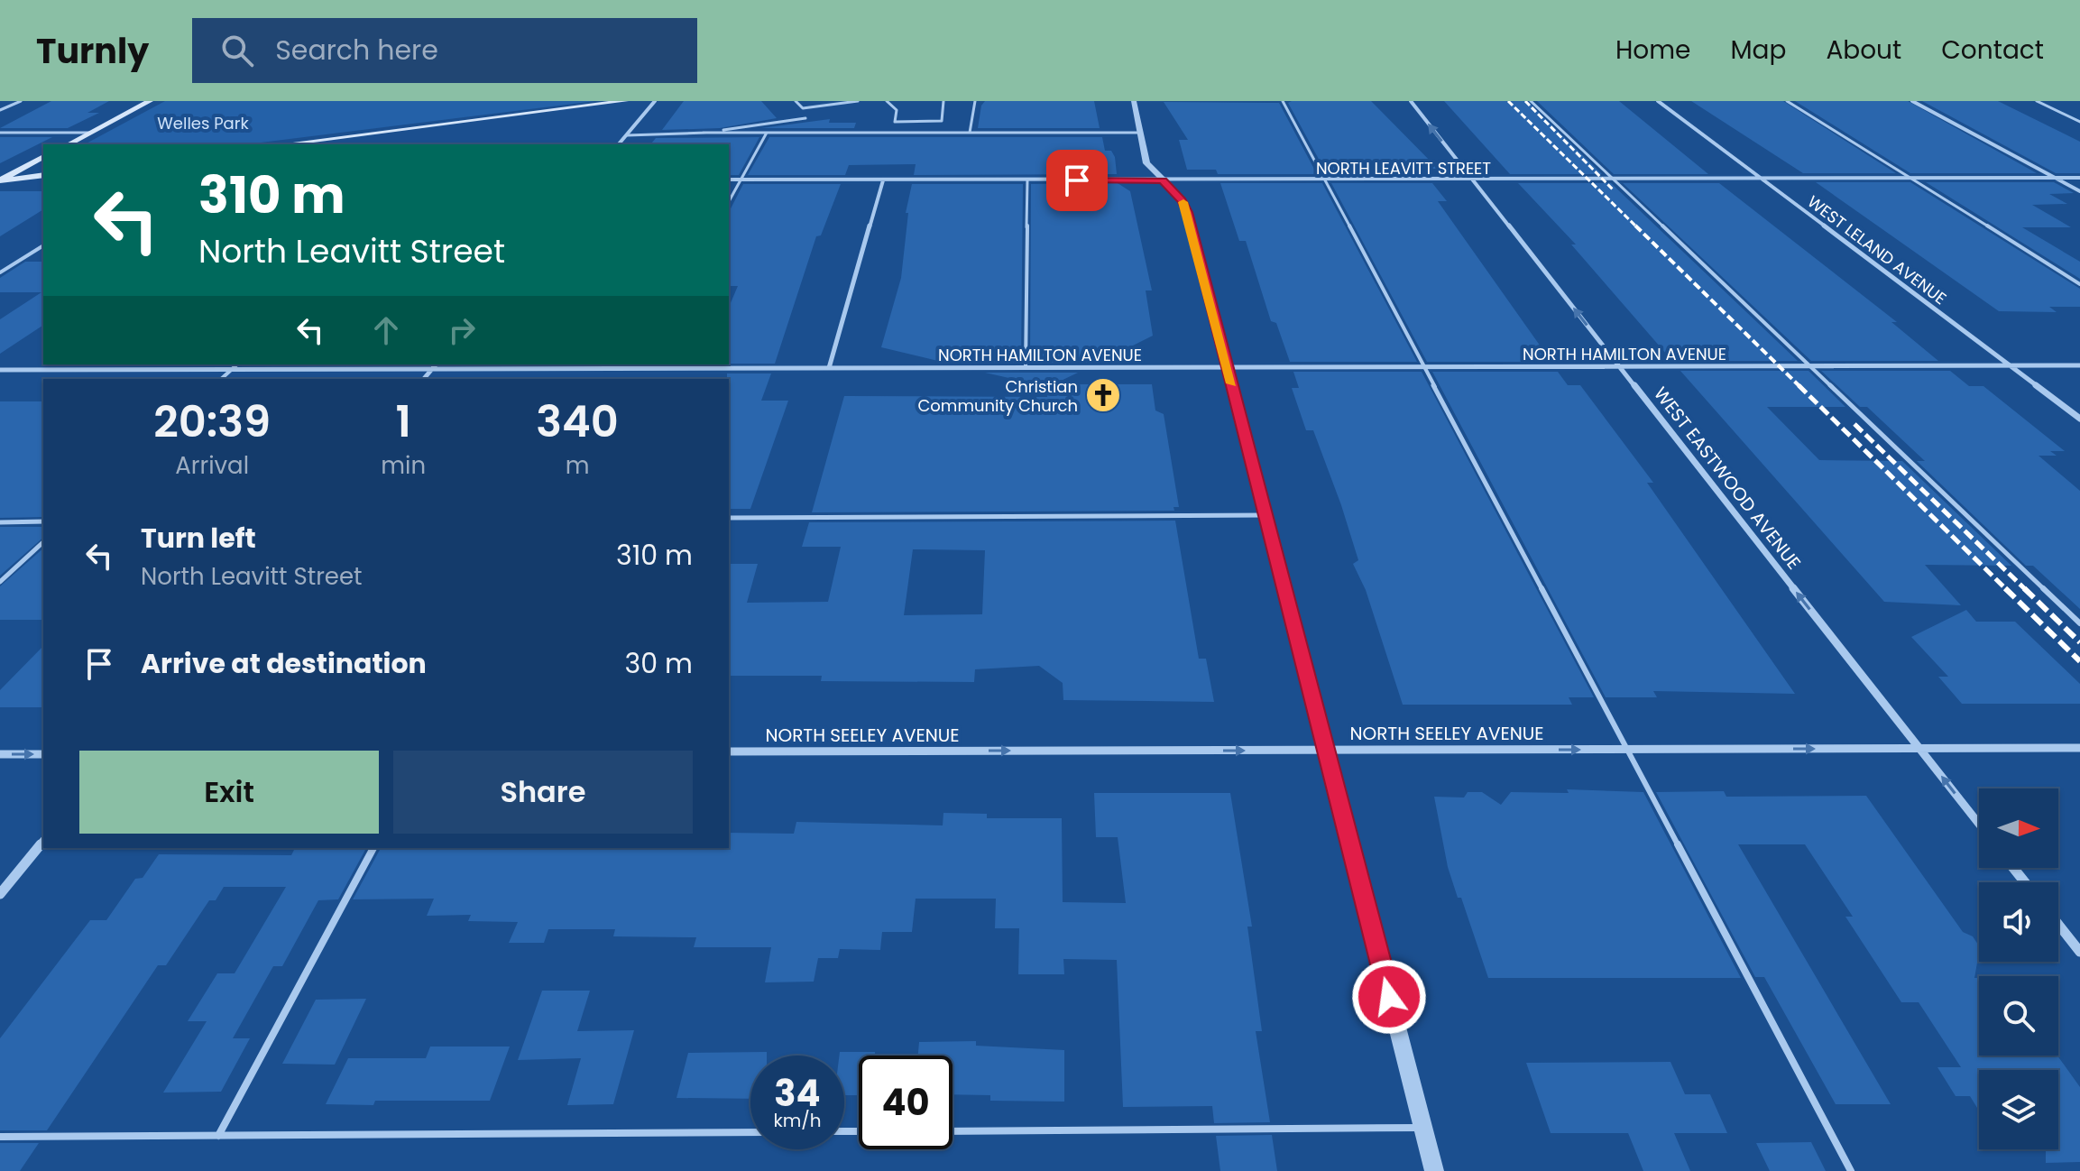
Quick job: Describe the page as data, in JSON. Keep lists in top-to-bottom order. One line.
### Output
{"streets":{"street":["NORTH LEAVITT STREET","WEST LELAND AVENUE","NORTH HAMILTON AVENUE","WEST EASTWOOD AVENUE","NORTH SEELEY AVENUE"]},"crossings":[["NORTH LEAVITT STREET","WEST LELAND AVENUE"],["NORTH LEAVITT STREET","WEST EASTWOOD AVENUE"],["WEST LELAND AVENUE","NORTH HAMILTON AVENUE"],["NORTH HAMILTON AVENUE","WEST EASTWOOD AVENUE"],["WEST EASTWOOD AVENUE","NORTH SEELEY AVENUE"]],"one_way":["WEST EASTWOOD AVENUE","NORTH SEELEY AVENUE"],"parks":["Welles Park"],"places":{"church":["Christian Community Church"]},"north":"right","page":{"header":"Turnly","search":"Search here","nav":["Home","Map","About","Contact"],"turn":["310 m","North Leavitt Street"],"eta":["20:39","Arrival","1","min","340","m"],"list":[{"name":"Turn left","note":"North Leavitt Street","value":"310 m"},{"name":"Arrive at destination","value":"30 m"}],"buttons":["Exit","Share"],"speed":"34 km/h","limit":"40"}}
